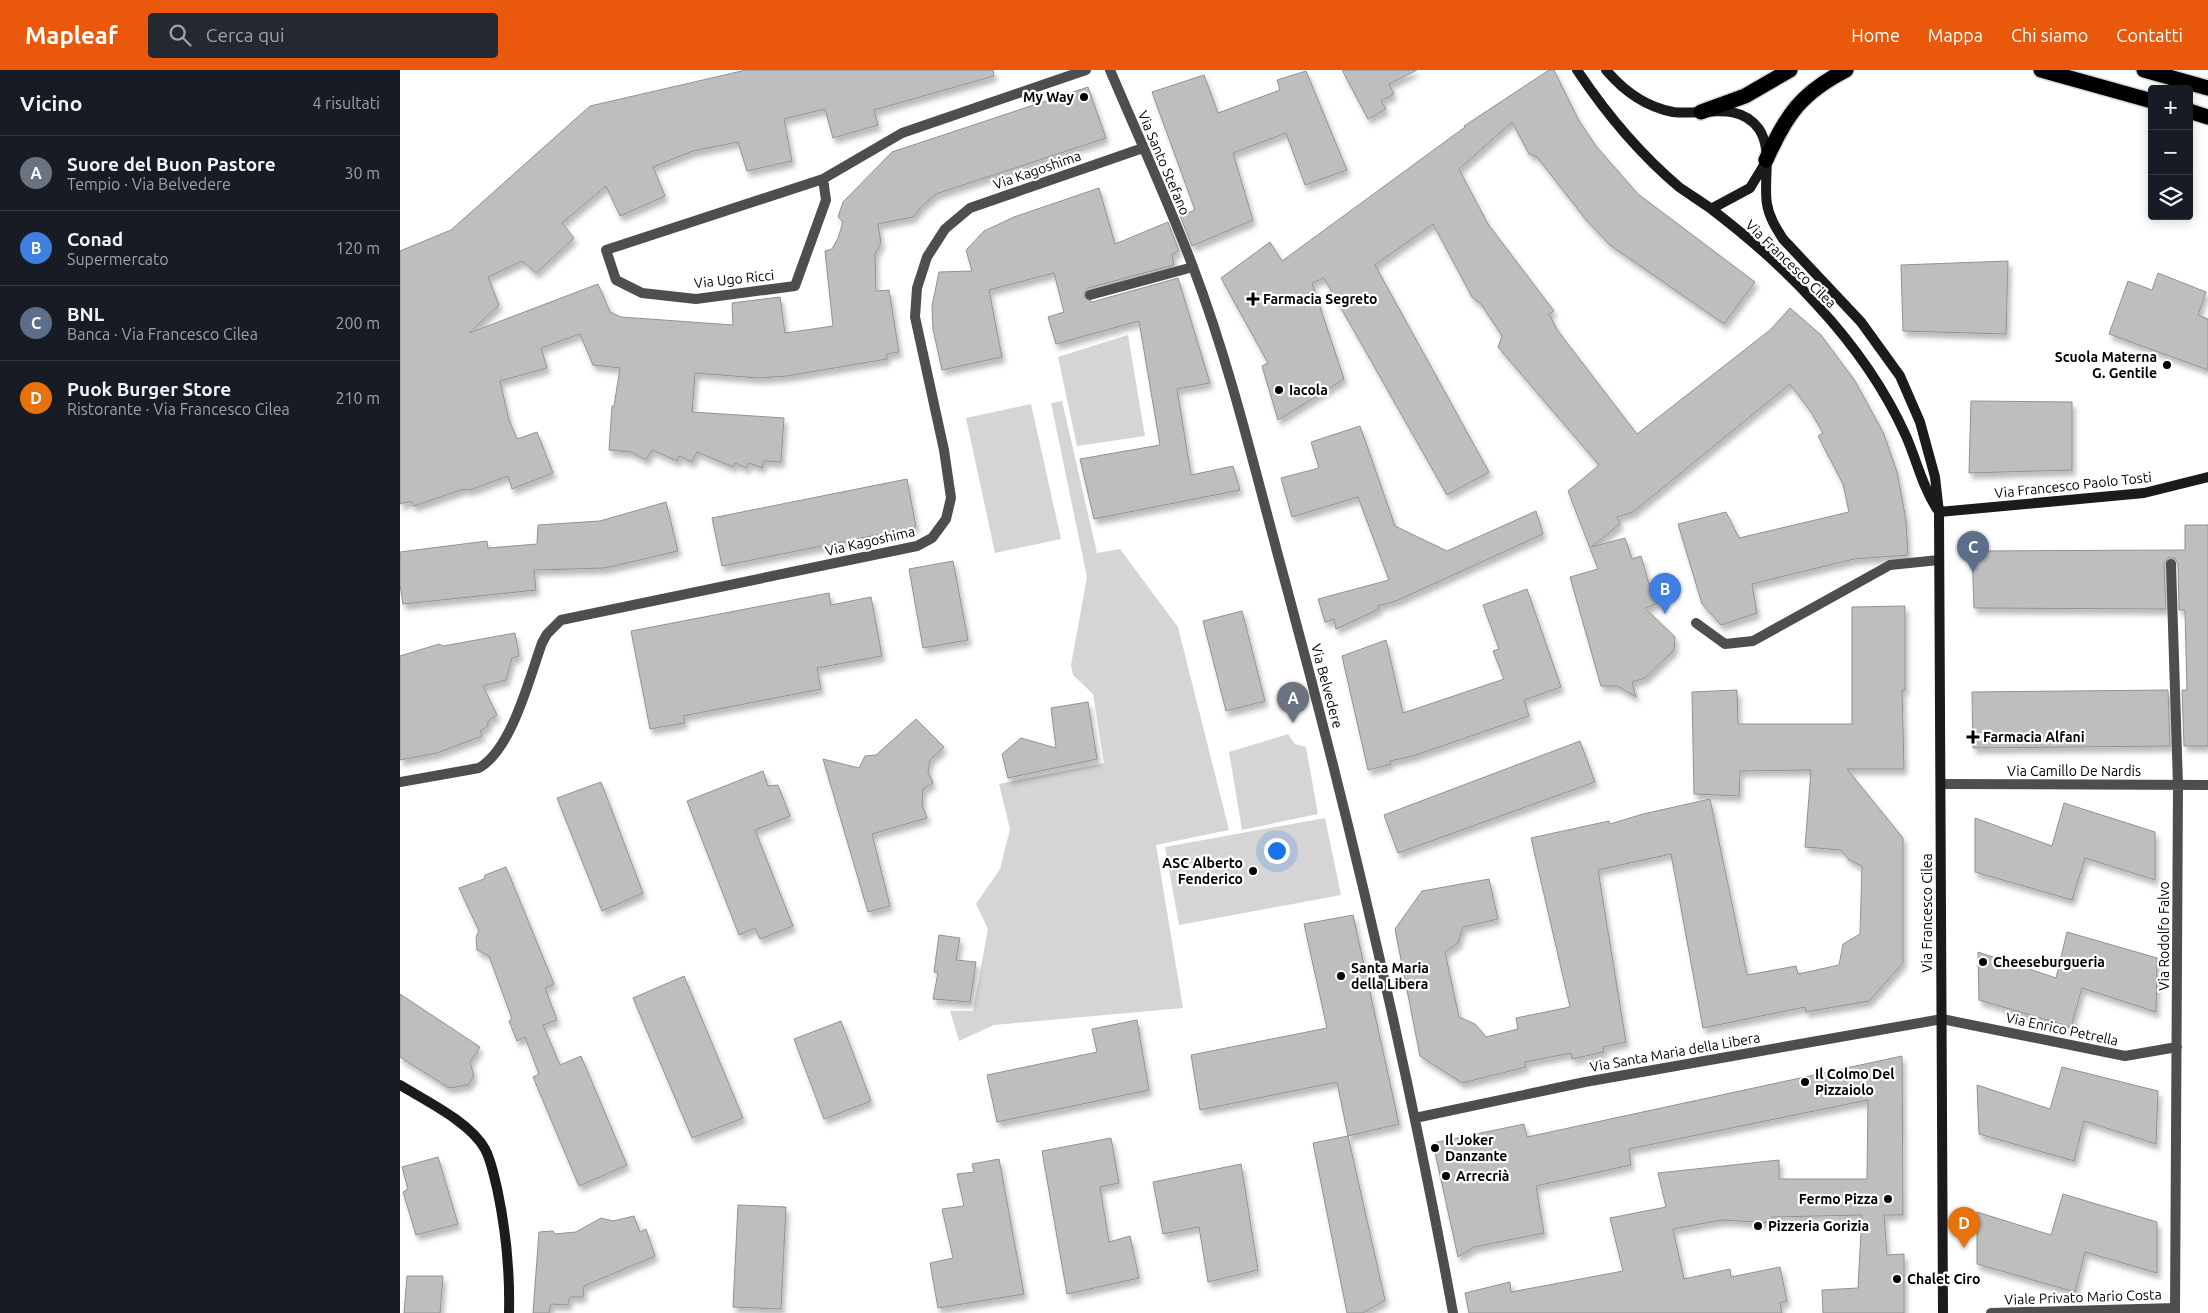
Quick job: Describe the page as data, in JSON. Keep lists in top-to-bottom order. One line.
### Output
{"streets":{"main road":["Via Francesco Cilea","Via Francesco Paolo Tosti"],"street":["Via Santo Stefano","Via Kagoshima","Via Ugo Ricci","Via Belvedere","Via Camillo De Nardis","Via Rodolfo Falvo","Via Enrico Petrella","Via Santa Maria della Libera","Viale Privato Mario Costa"]},"crossings":[["Via Santo Stefano","Via Kagoshima"],["Via Santo Stefano","Via Belvedere"],["Via Francesco Cilea","Via Francesco Paolo Tosti"],["Via Francesco Cilea","Via Camillo De Nardis"],["Via Francesco Cilea","Via Enrico Petrella"],["Via Francesco Cilea","Via Santa Maria della Libera"],["Via Belvedere","Via Santa Maria della Libera"],["Via Camillo De Nardis","Via Rodolfo Falvo"],["Via Rodolfo Falvo","Via Enrico Petrella"],["Via Rodolfo Falvo","Viale Privato Mario Costa"],["Via Enrico Petrella","Via Santa Maria della Libera"]],"places":{"other":["My Way","Scuola Materna G. Gentile","Iacola","ASC Alberto Fenderico","Cheeseburgueria","Santa Maria della Libera","Il Colmo Del Pizzaiolo","Il Joker Danzante","Arrecrià","Fermo Pizza","Pizzeria Gorizia","Chalet Ciro"],"health":["Farmacia Segreto","Farmacia Alfani"]},"page":{"header":"Mapleaf","search":"Cerca qui","nav":["Home","Mappa","Chi siamo","Contatti"],"heading":["Vicino","4 risultati"],"map_buttons":["+","−"],"list":[{"mark":"A","name":"Suore del Buon Pastore","note":"Tempio · Via Belvedere","value":"30 m"},{"mark":"B","name":"Conad","note":"Supermercato","value":"120 m"},{"mark":"C","name":"BNL","note":"Banca · Via Francesco Cilea","value":"200 m"},{"mark":"D","name":"Puok Burger Store","note":"Ristorante · Via Francesco Cilea","value":"210 m"}],"pins":["C","B","A","D"]}}
